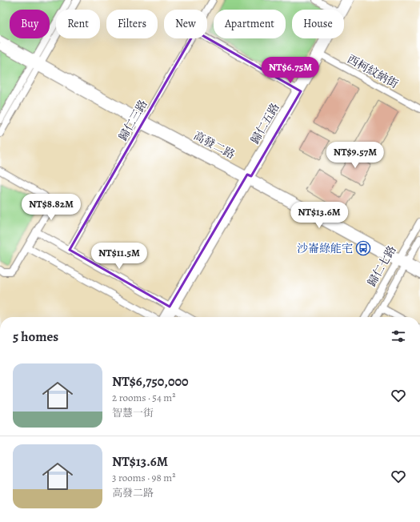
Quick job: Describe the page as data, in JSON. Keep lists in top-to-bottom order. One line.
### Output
{"streets":{"street":["西柯紋納街","歸仁三路","歸仁五路","高發二路","歸仁七路"]},"crossings":[["西柯紋納街","歸仁五路"],["歸仁三路","高發二路"],["歸仁五路","高發二路"],["高發二路","歸仁七路"]],"places":{"bus stop":["沙崙綠能宅"]},"page":{"chip":["Buy","Rent","Filters","New","Apartment","House"],"price":["NT$6.75M","NT$9.57M","NT$8.82M","NT$13.6M","NT$11.5M"],"heading":"5 homes","list":[{"name":"NT$6,750,000","note":"2 rooms · 54 m² · 智慧一街"},{"name":"NT$13.6M","note":"3 rooms · 98 m² · 高發二路"}]}}
